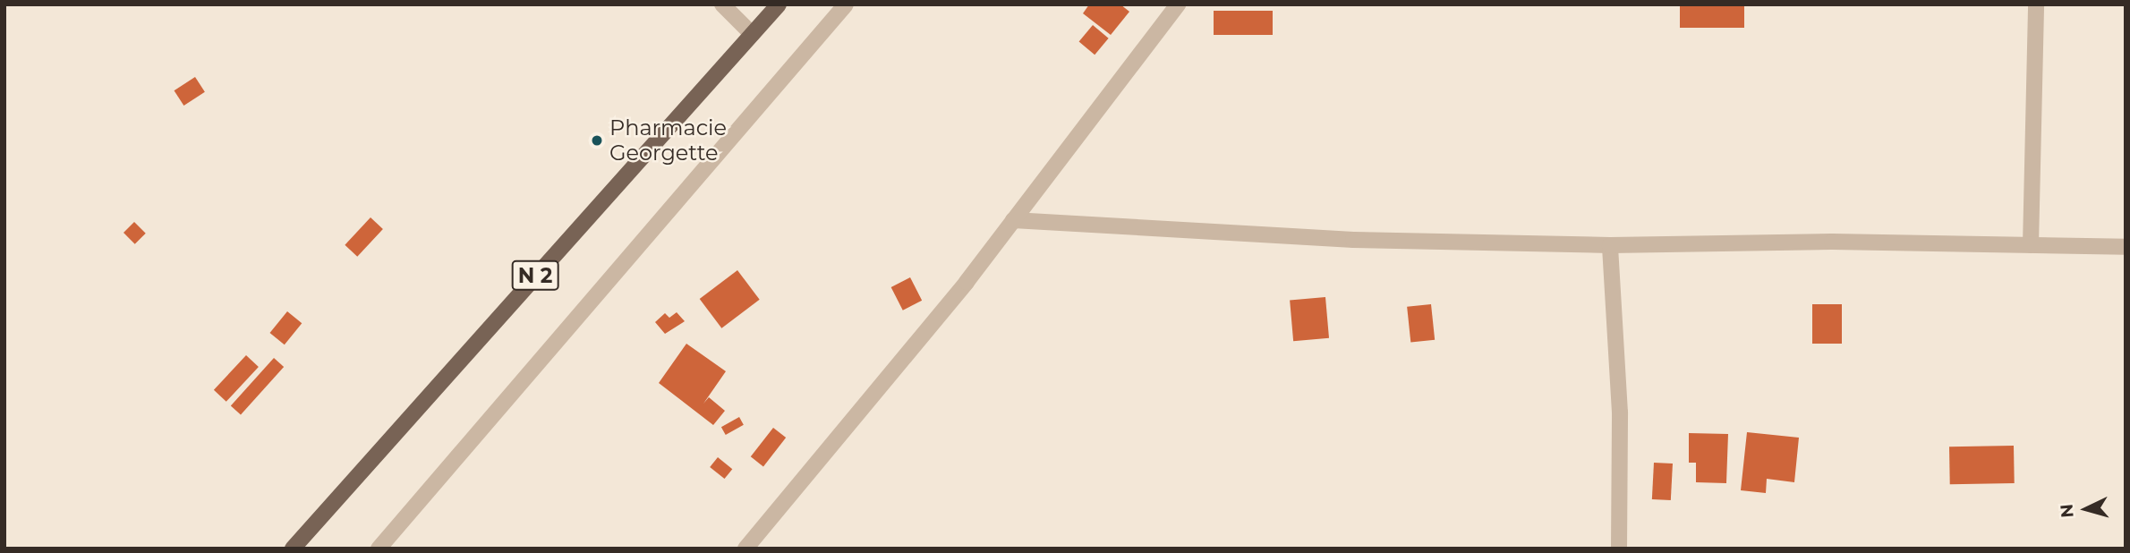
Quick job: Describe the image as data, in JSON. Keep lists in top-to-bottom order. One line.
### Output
{"streets":{"main road":["N 2"]},"places":["Pharmacie Georgette"],"north":"left"}
